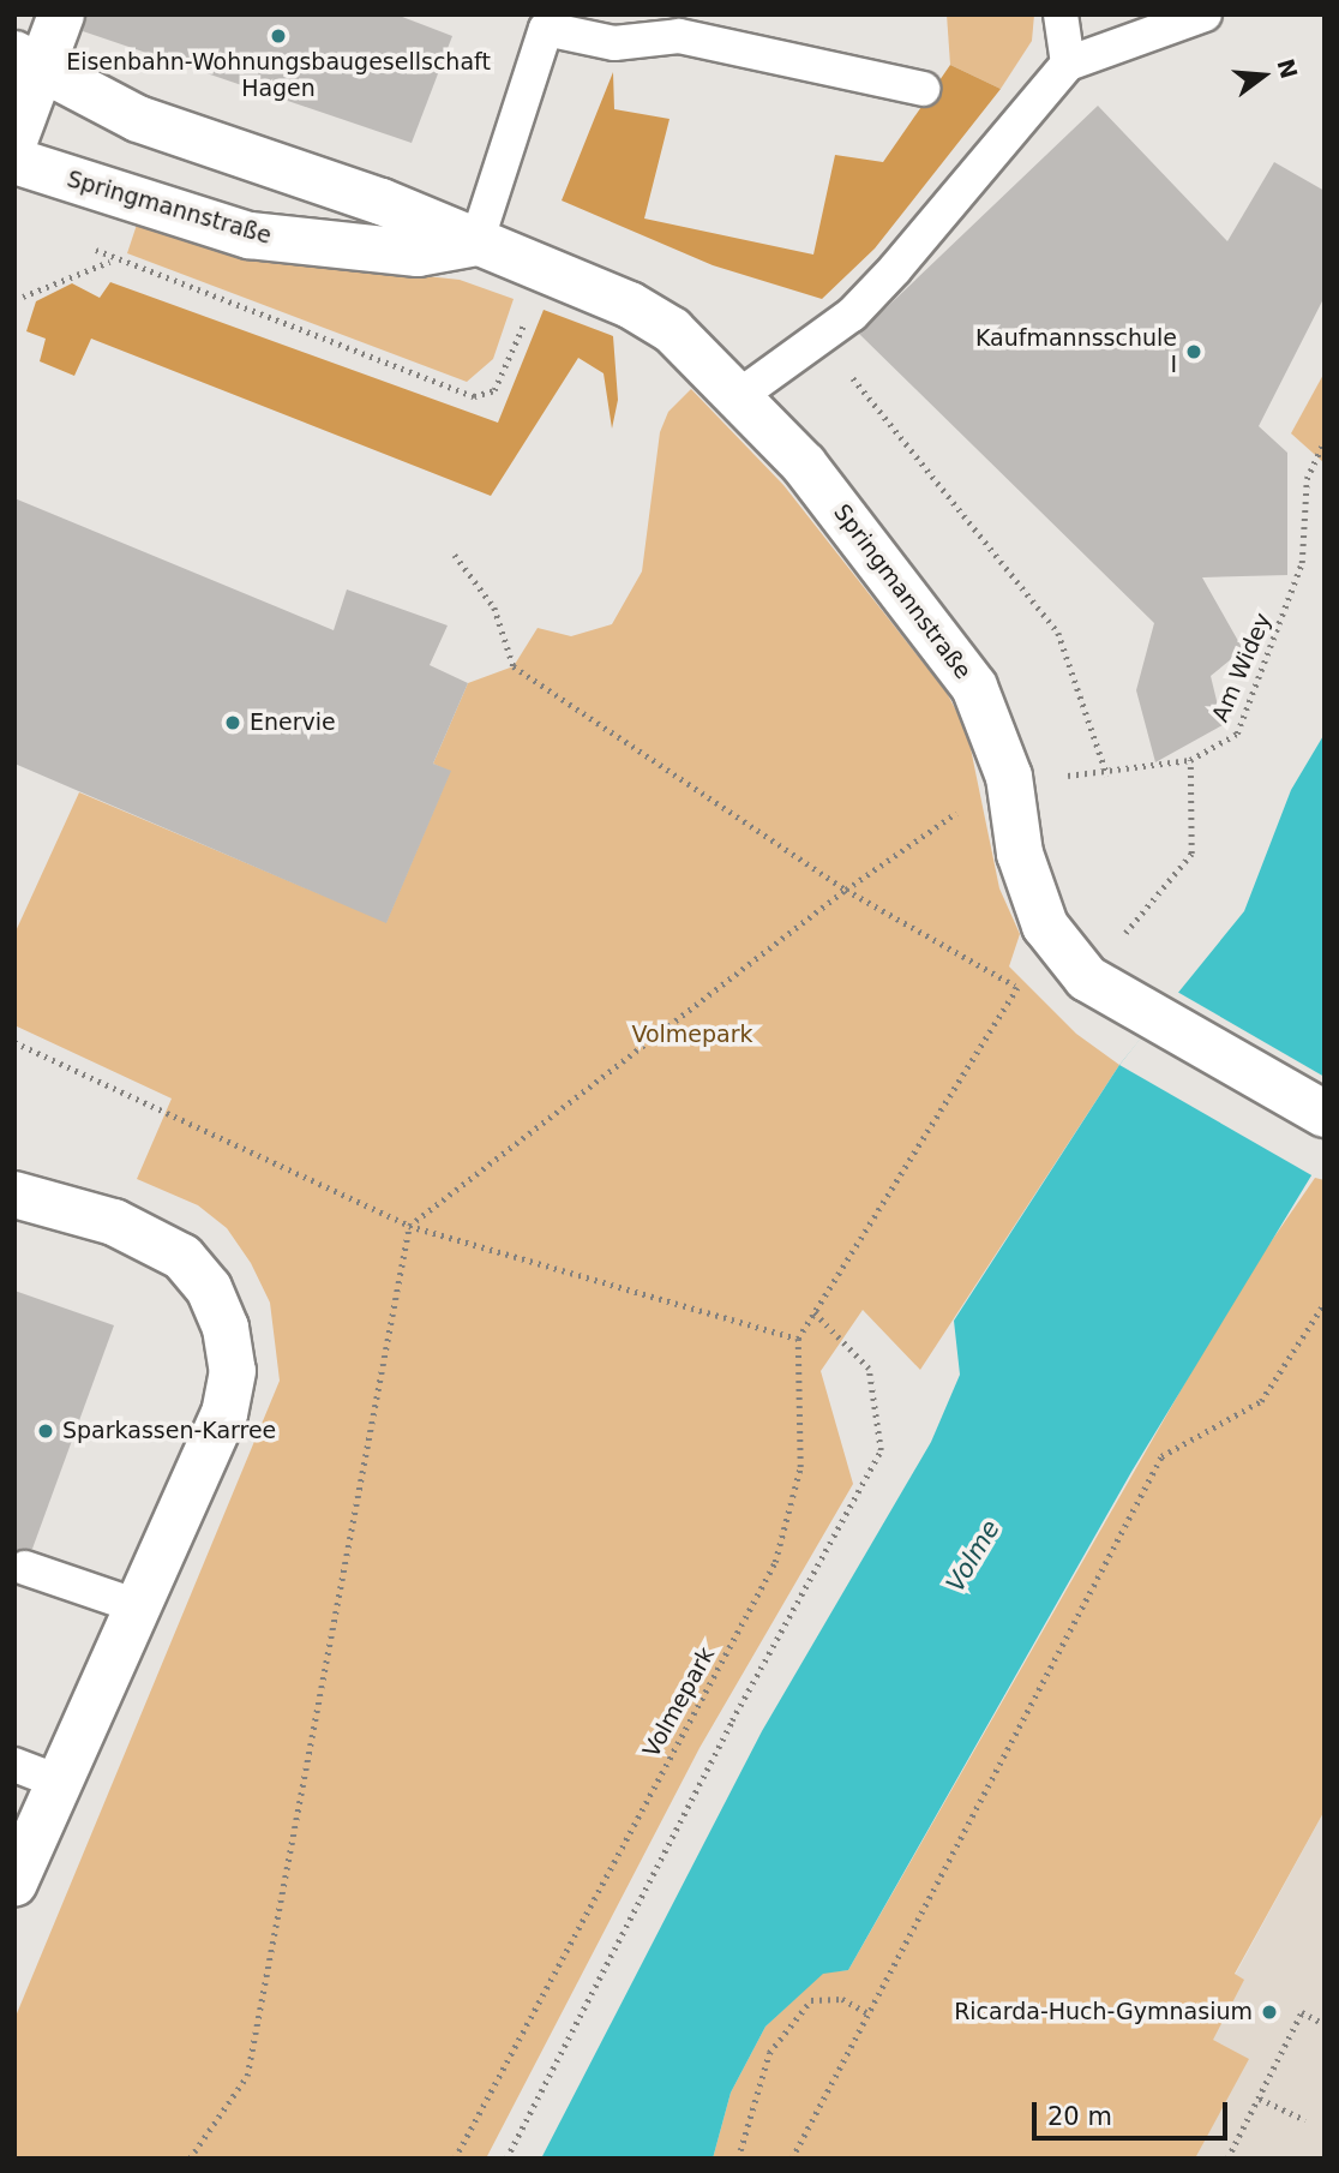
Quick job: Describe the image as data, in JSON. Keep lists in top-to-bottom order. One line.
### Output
{"streets":{"street":["Springmannstraße"],"path":["Am Widey","Volmepark"]},"crossings":[["Springmannstraße","Am Widey"]],"water":["Volme"],"parks":["Volmepark"],"places":["Eisenbahn-Wohnungsbaugesellschaft Hagen","Kaufmannsschule I","Enervie","Sparkassen-Karree","Ricarda-Huch-Gymnasium"],"scale_bar":"20 m","north":"right"}
